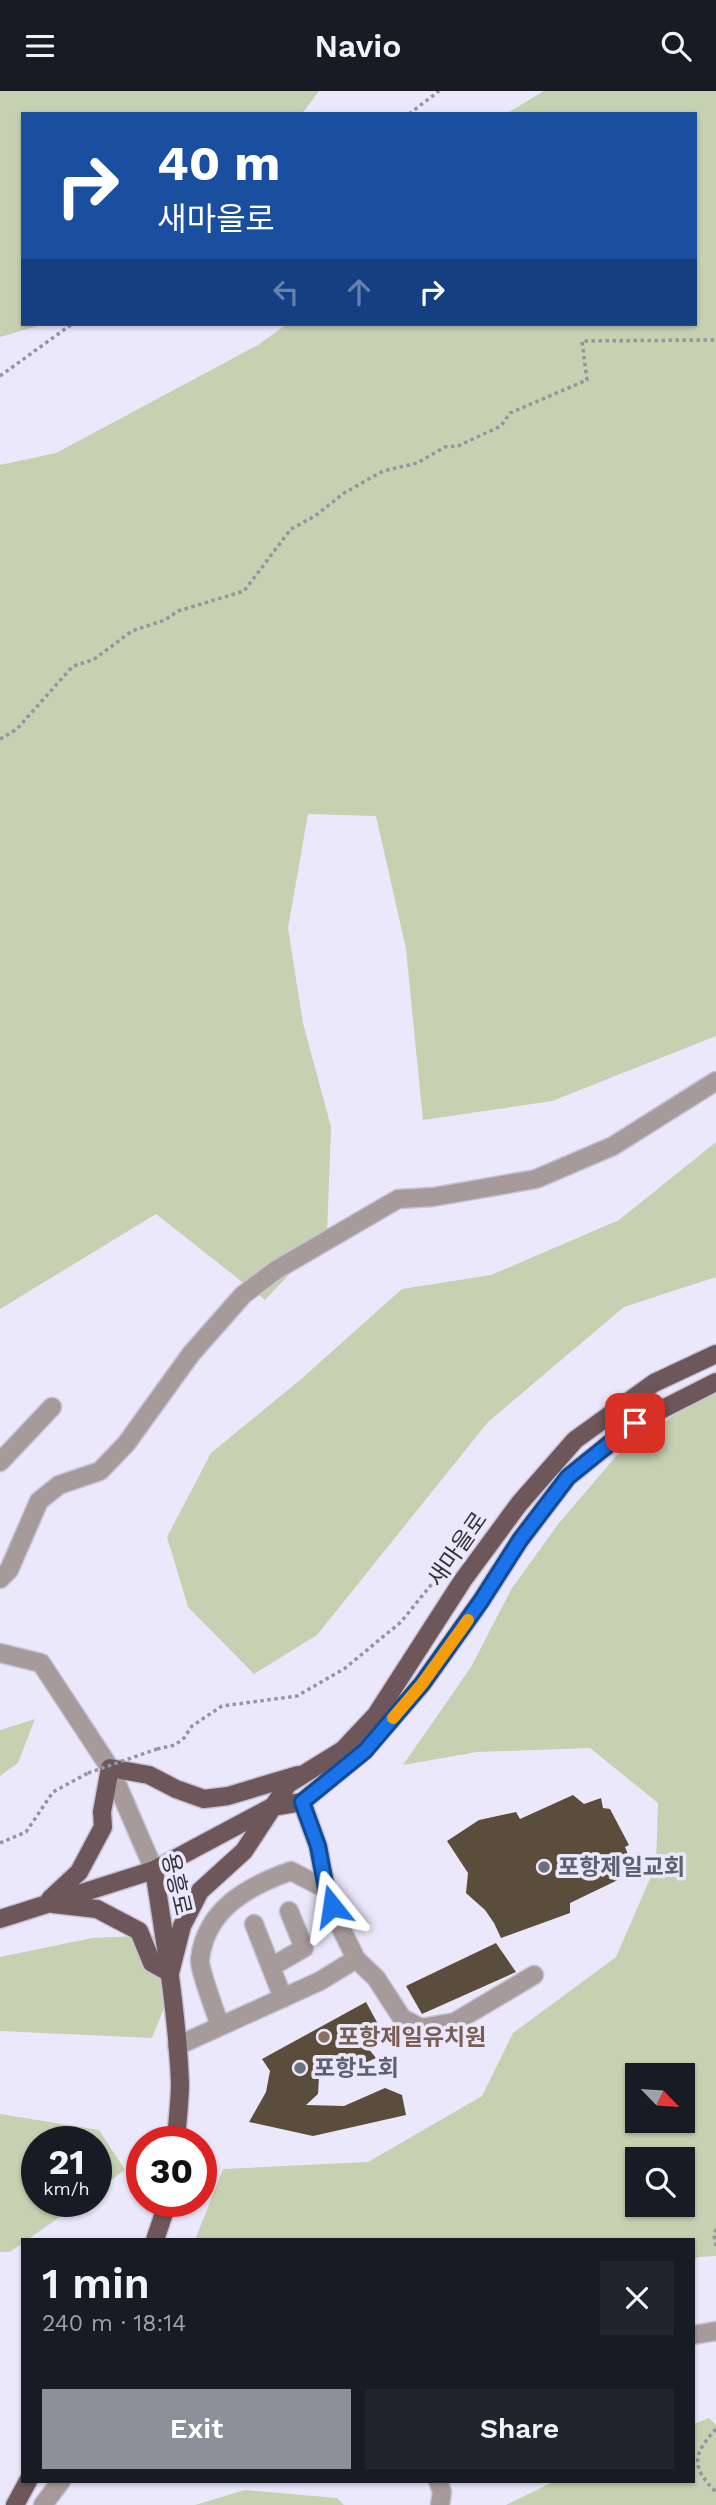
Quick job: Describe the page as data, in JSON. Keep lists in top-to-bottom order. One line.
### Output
{"streets":{"main road":["새마을로","용흥로"]},"crossings":[["새마을로","용흥로"]],"places":["포항제일교회","포항제일유치원","포항노회"],"north":"bottom right","page":{"header":"Navio","turn":["40 m","새마을로"],"speed":"21 km/h","limit":"30","heading":["1 min","240 m · 18:14"],"buttons":["Exit","Share"]}}
